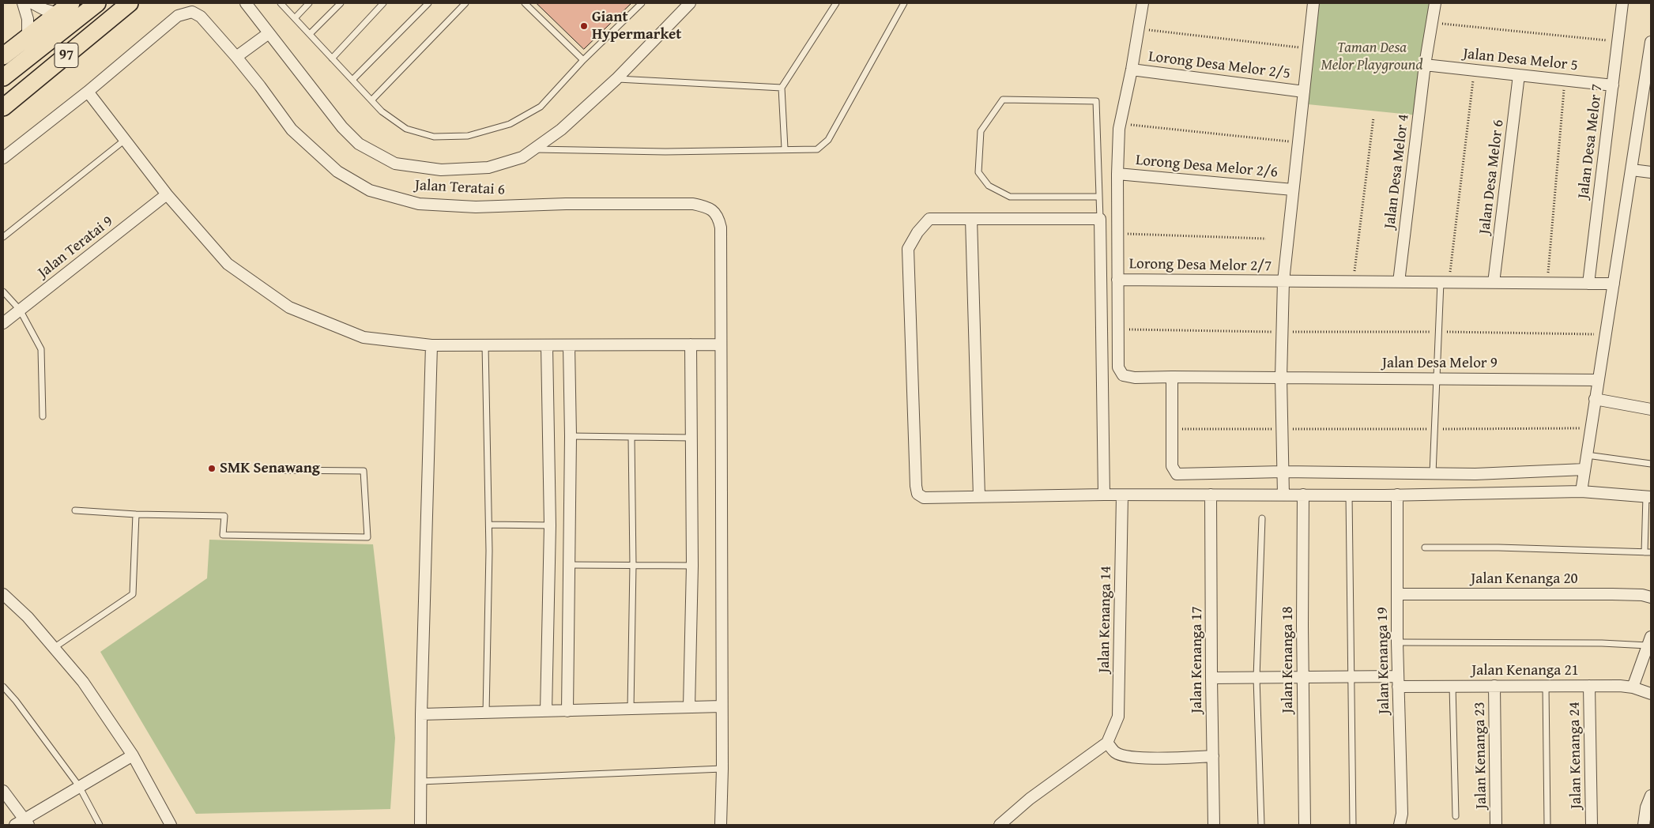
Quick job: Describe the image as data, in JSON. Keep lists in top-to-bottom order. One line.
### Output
{"streets":{"main road":["97"],"street":["Jalan Desa Melor 5","Lorong Desa Melor 2/5","Jalan Desa Melor 7","Lorong Desa Melor 2/6","Jalan Desa Melor 4","Jalan Desa Melor 6","Jalan Teratai 6","Jalan Teratai 9","Lorong Desa Melor 2/7","Jalan Desa Melor 9","Jalan Kenanga 20","Jalan Kenanga 14","Jalan Kenanga 17","Jalan Kenanga 18","Jalan Kenanga 19","Jalan Kenanga 21","Jalan Kenanga 23","Jalan Kenanga 24"]},"crossings":[["Jalan Desa Melor 5","Jalan Desa Melor 7"],["Jalan Desa Melor 5","Jalan Desa Melor 4"],["Jalan Desa Melor 5","Jalan Desa Melor 6"],["Jalan Desa Melor 7","Lorong Desa Melor 2/7"],["Jalan Desa Melor 4","Lorong Desa Melor 2/7"],["Jalan Desa Melor 6","Lorong Desa Melor 2/7"],["Jalan Kenanga 20","Jalan Kenanga 19"],["Jalan Kenanga 17","Jalan Kenanga 21"],["Jalan Kenanga 18","Jalan Kenanga 21"],["Jalan Kenanga 19","Jalan Kenanga 21"],["Jalan Kenanga 21","Jalan Kenanga 23"],["Jalan Kenanga 21","Jalan Kenanga 24"]],"parks":["Taman Desa Melor Playground"],"places":["Giant Hypermarket","SMK Senawang"]}
